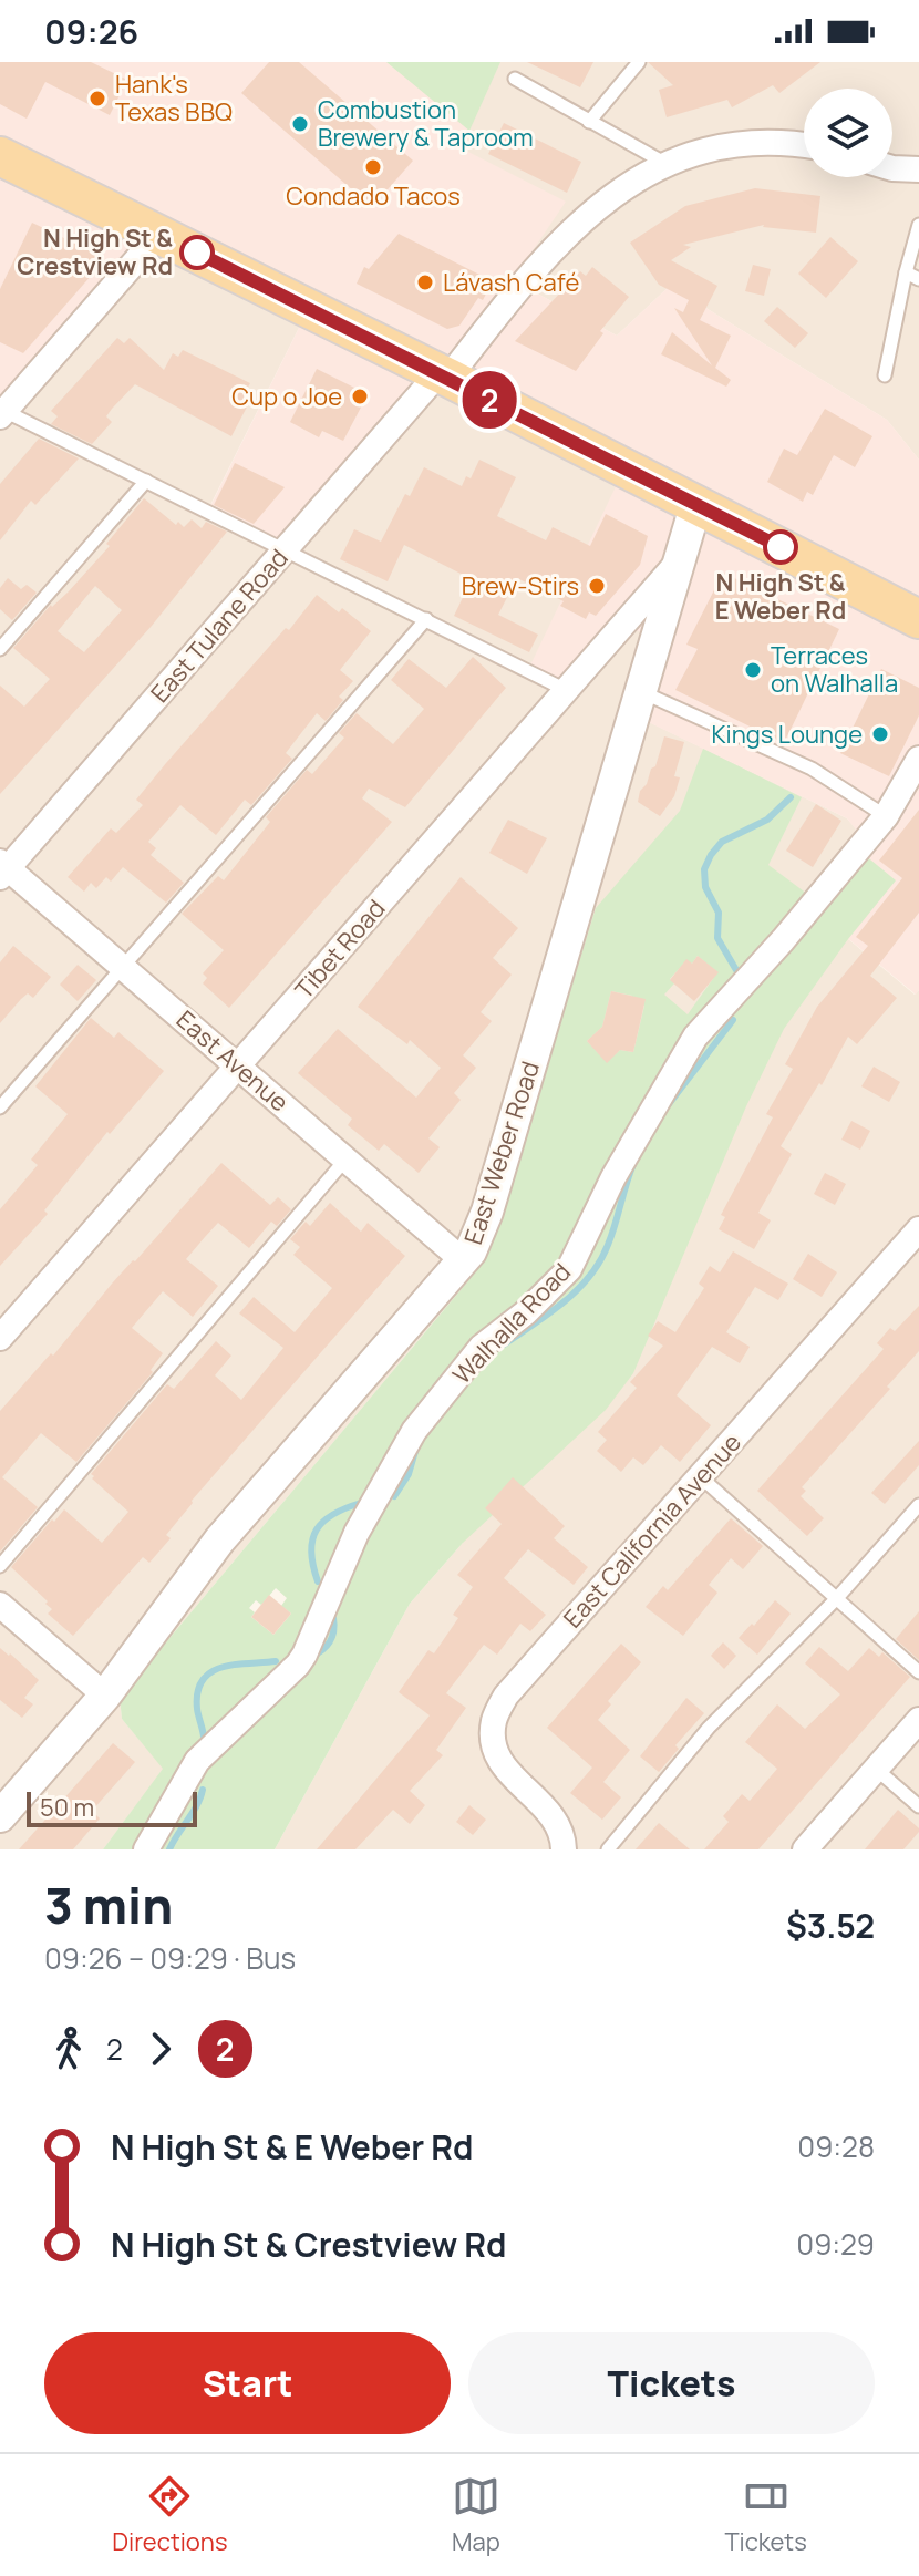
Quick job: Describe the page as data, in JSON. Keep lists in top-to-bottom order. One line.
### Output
{"streets":{"street":["East Tulane Road","Tibet Road","East Avenue","East Weber Road","Walhalla Road","East California Avenue"]},"crossings":[["East Tulane Road","East Avenue"],["Tibet Road","East Avenue"],["Tibet Road","East Weber Road"],["East Avenue","East Weber Road"]],"places":["Hank's Texas BBQ","Combustion Brewery & Taproom","Condado Tacos","N High St & Crestview Rd","Lávash Café","Cup o Joe","N High St & E Weber Rd","Brew-Stirs","Terraces on Walhalla","Kings Lounge"],"lines":["bus line 2"],"scale_bar":"50 m","page":{"status":"09:26","on_map":"2","scale":"50 m","heading":["3 min","09:26 – 09:29 · Bus","$3.52"],"legs":["2","2"],"list":[{"name":"N High St & E Weber Rd","value":"09:28"},{"name":"N High St & Crestview Rd","value":"09:29"}],"buttons":["Start","Tickets"],"tabs":["Directions","Map","Tickets"]}}
